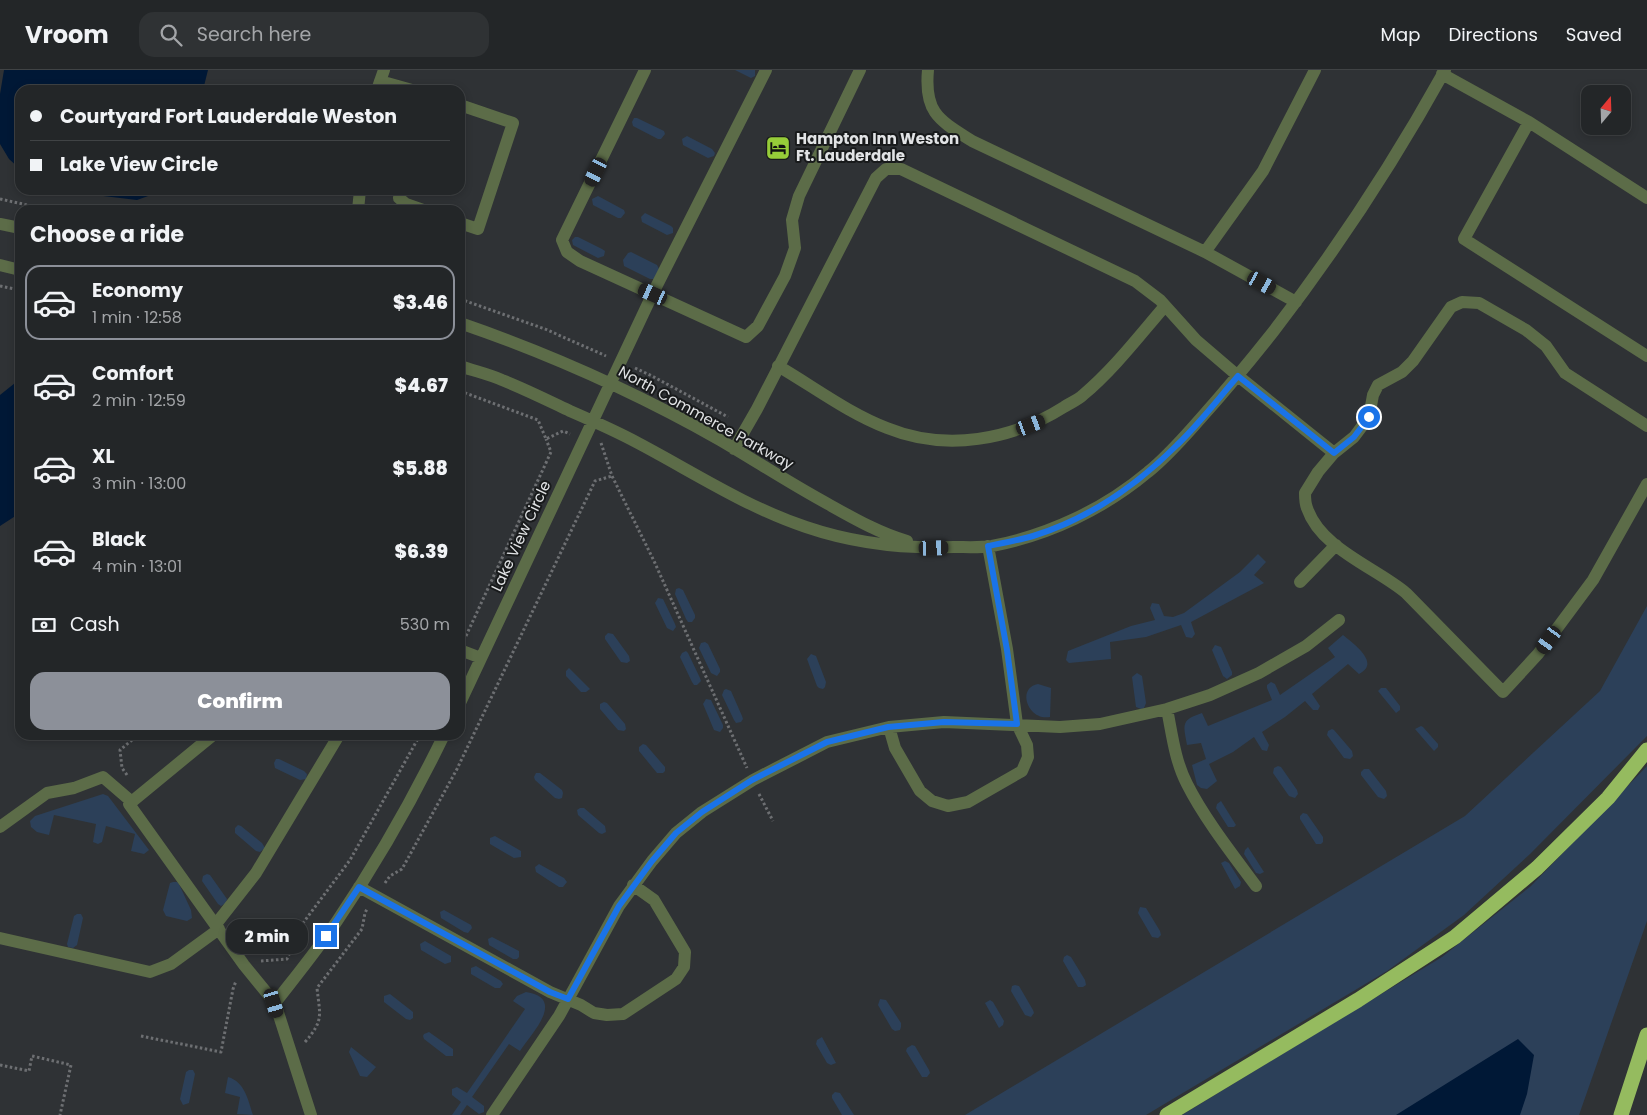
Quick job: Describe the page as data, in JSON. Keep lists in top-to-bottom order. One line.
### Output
{"streets":{"street":["North Commerce Parkway","Lake View Circle"]},"crossings":[["North Commerce Parkway","Lake View Circle"]],"places":{"hotel":["Hampton Inn Weston Ft. Lauderdale"]},"north":"top","page":{"header":"Vroom","search":"Search here","nav":["Map","Directions","Saved"],"banner":["Courtyard Fort Lauderdale Weston","Lake View Circle"],"heading":"Choose a ride","list":[{"name":"Economy","note":"1 min · 12:58","value":"$3.46"},{"name":"Comfort","note":"2 min · 12:59","value":"$4.67"},{"name":"XL","note":"3 min · 13:00","value":"$5.88"},{"name":"Black","note":"4 min · 13:01","value":"$6.39"}],"pay":["Cash","530 m"],"buttons":"Confirm","bubble":"2 min"}}
